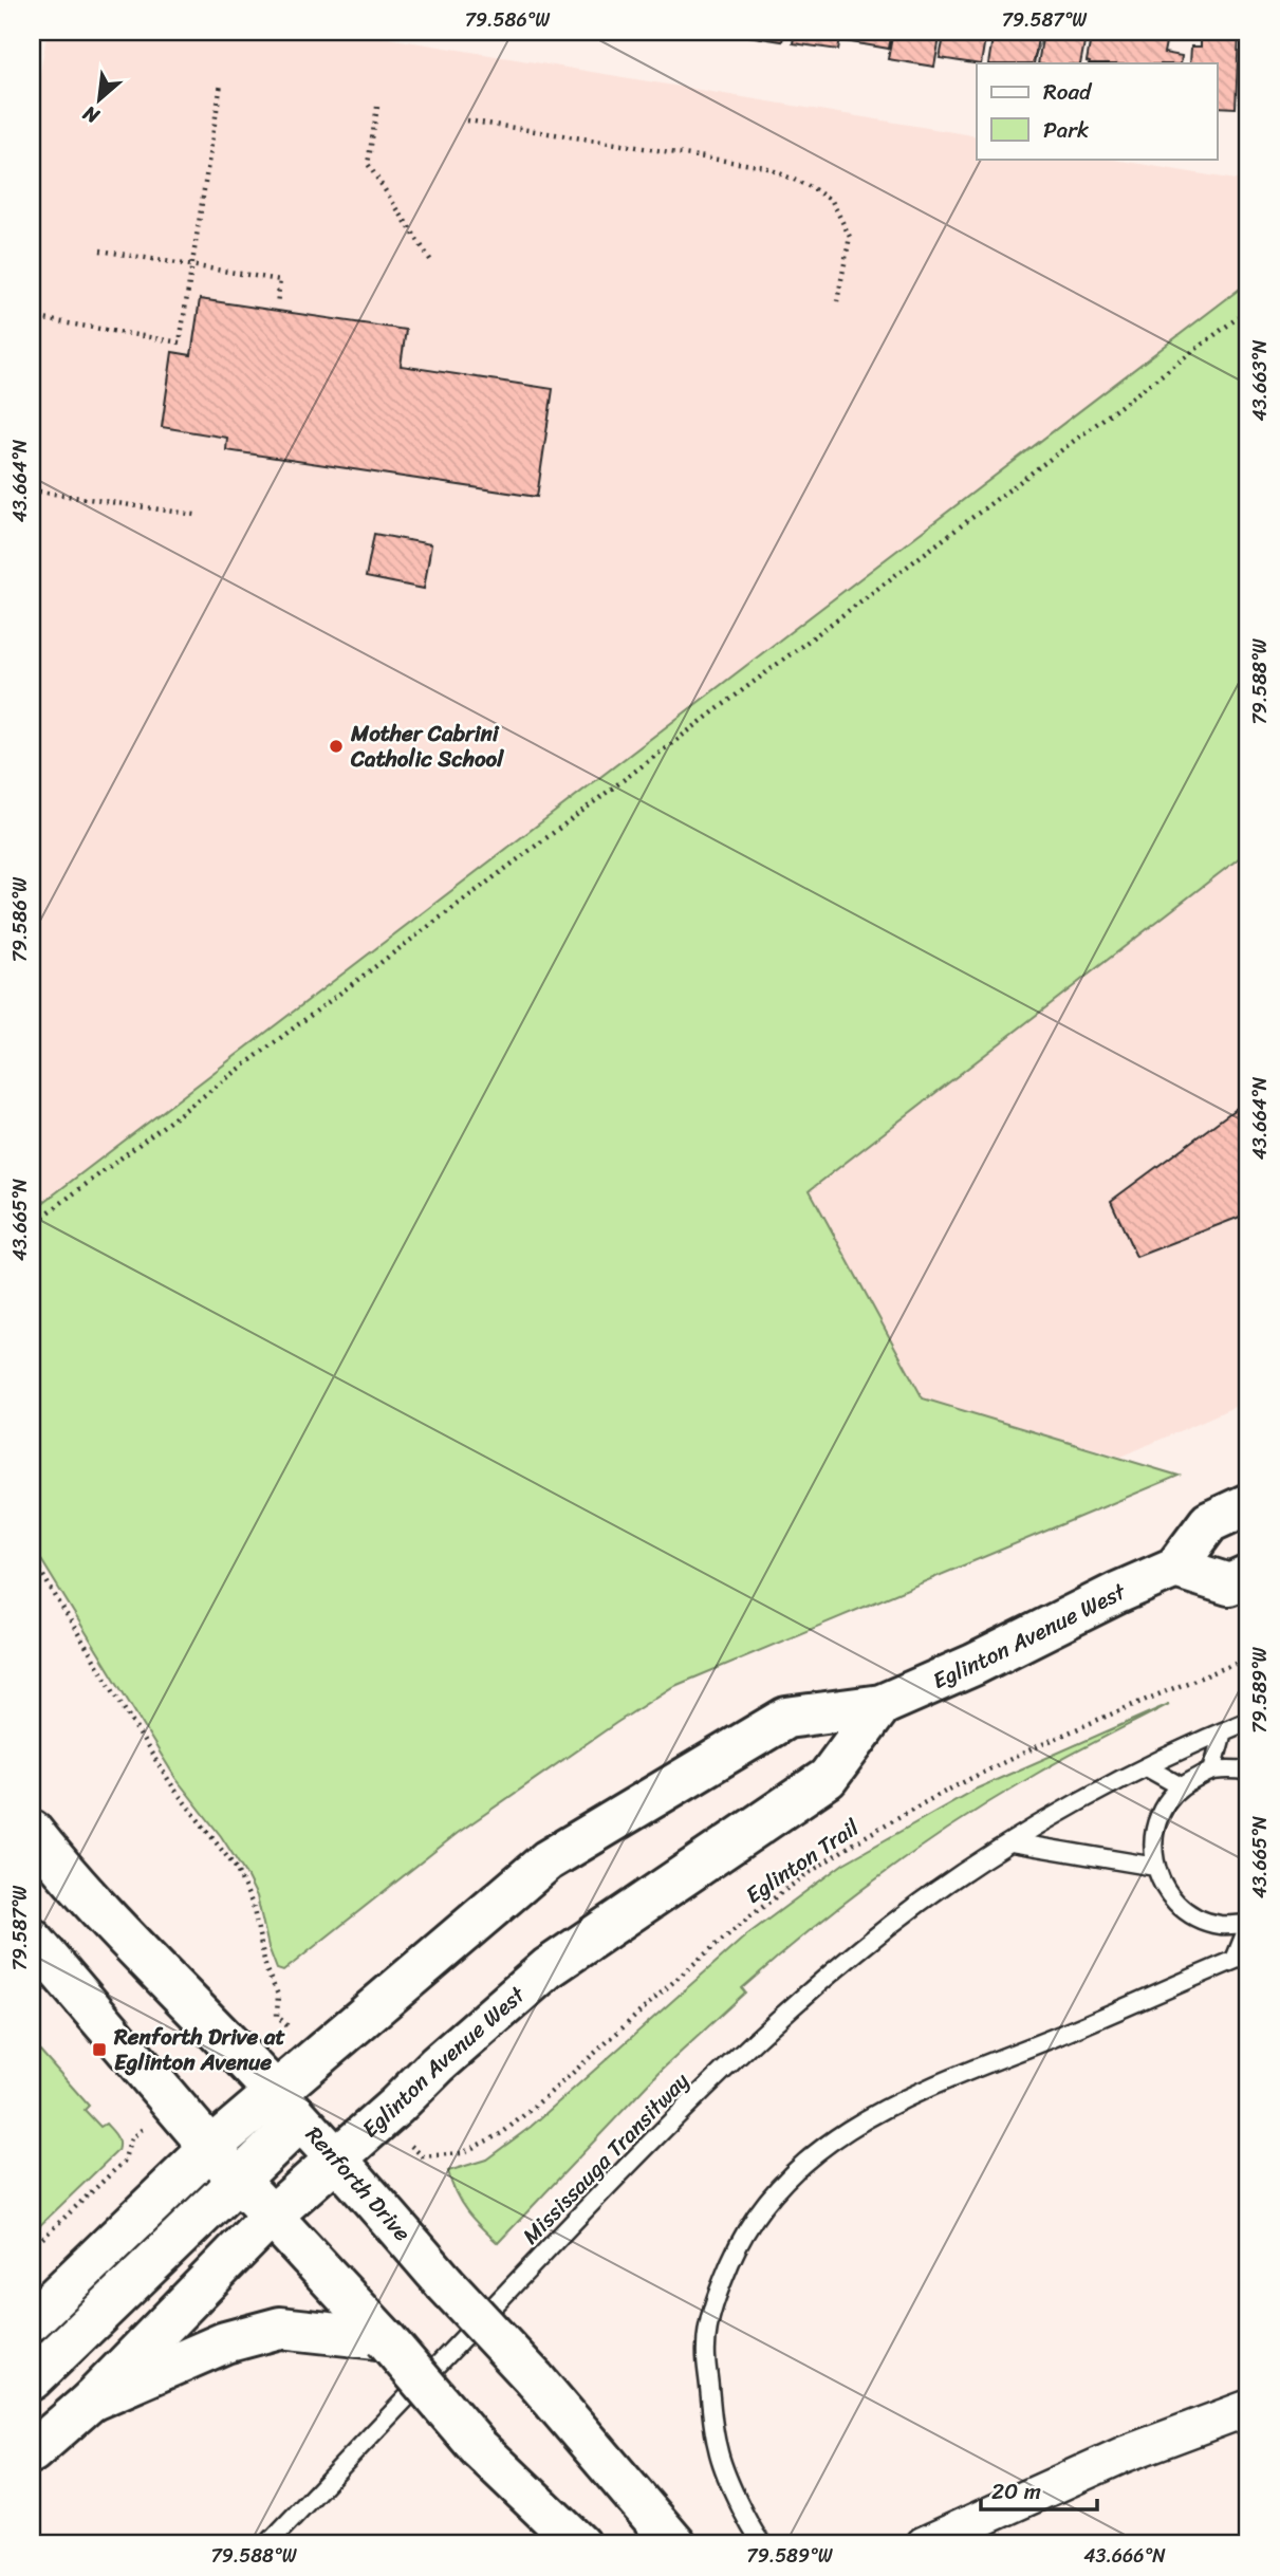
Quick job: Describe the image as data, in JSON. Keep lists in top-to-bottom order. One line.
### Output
{"streets":{"main road":["Eglinton Avenue West","Renforth Drive"],"lane":["Mississauga Transitway"],"path":["Eglinton Trail"]},"crossings":[["Eglinton Avenue West","Renforth Drive"]],"places":{"other":["Mother Cabrini Catholic School"],"transit":["Renforth Drive at Eglinton Avenue"]},"legend":["Road","Park"],"scale_bar":"20 m","north":"bottom left","coordinates":["79.586°W","79.587°W","43.663°N","43.664°N","79.588°W","43.665°N","79.589°W","43.666°N"]}
